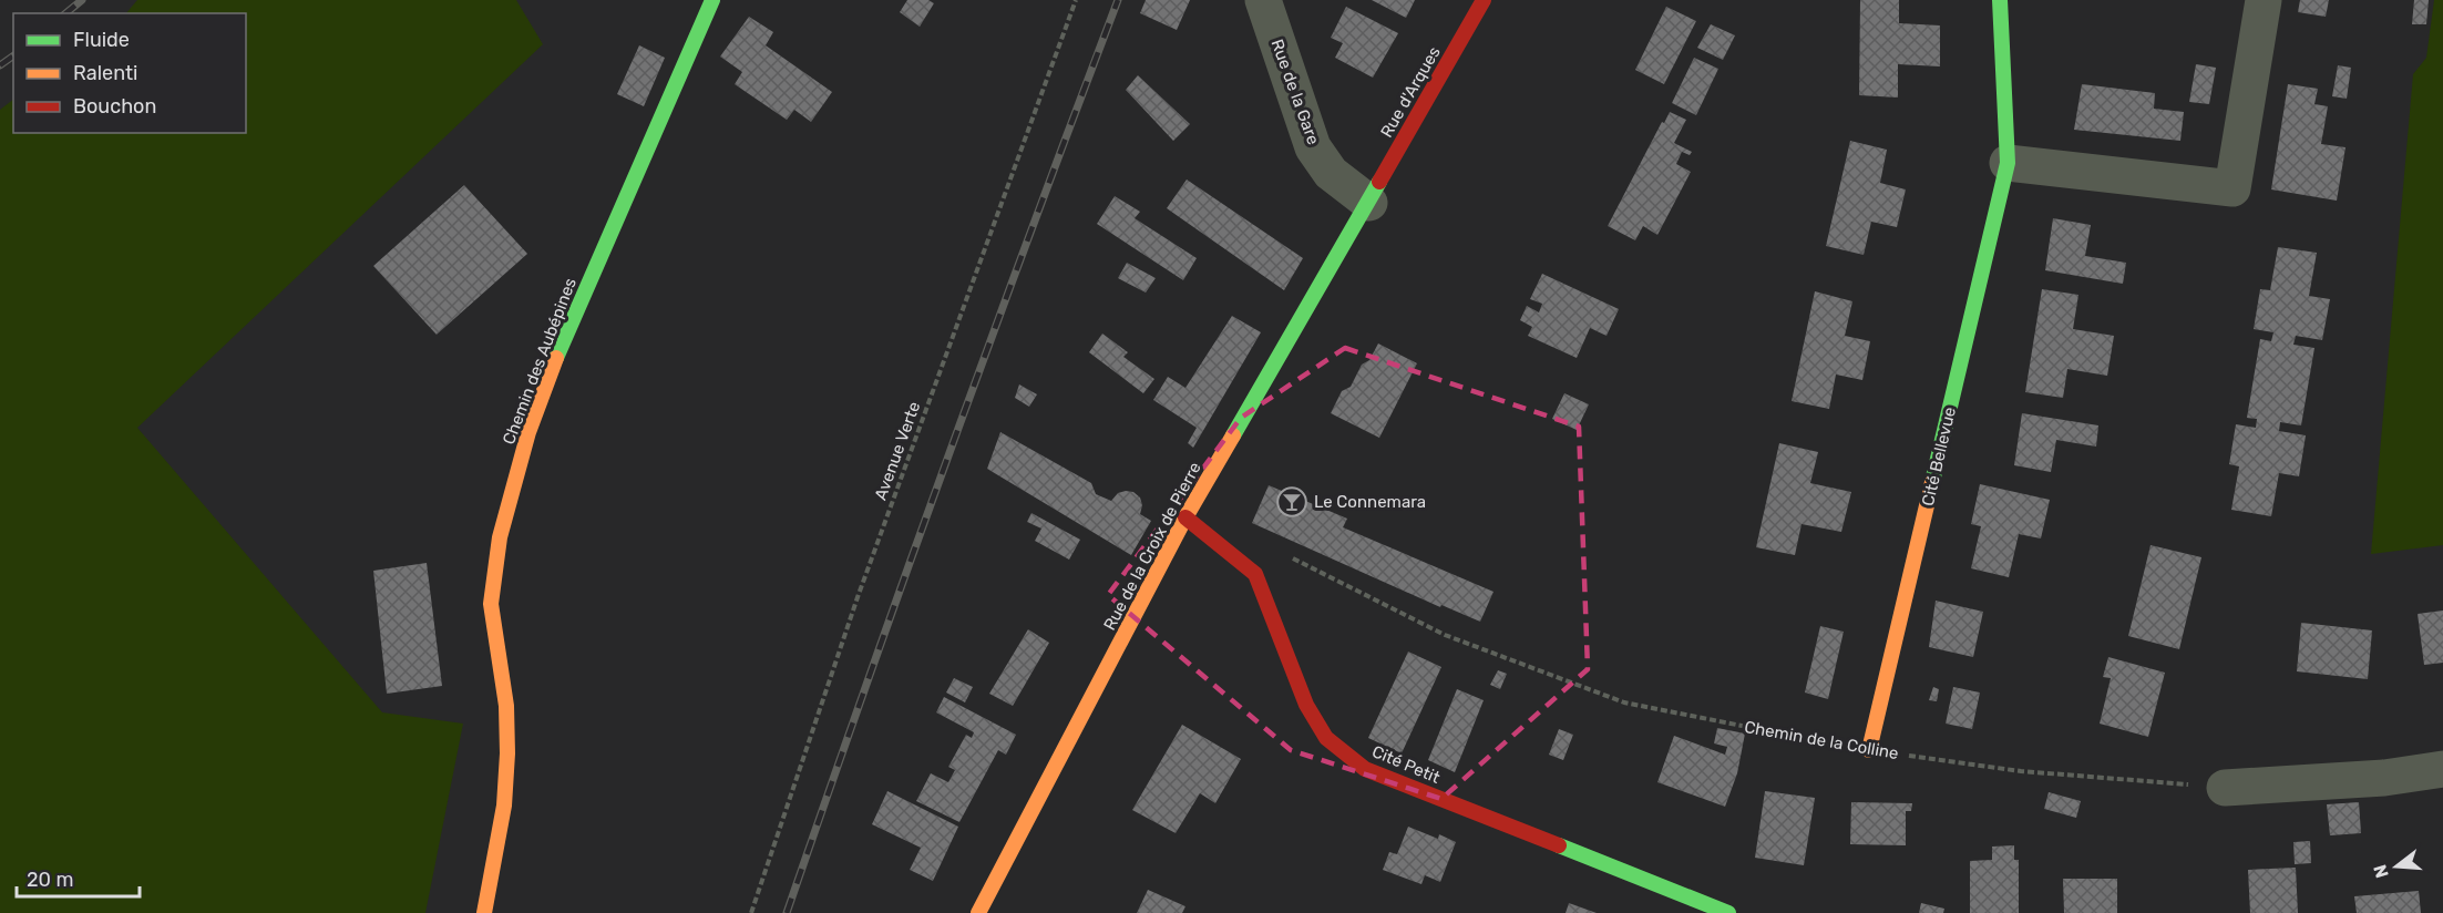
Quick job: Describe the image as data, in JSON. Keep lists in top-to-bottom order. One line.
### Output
{"streets":{"street":["Rue de la Gare","Rue d'Arques","Chemin des Aubépines","Cité Bellevue","Rue de la Croix de Pierre","Cité Petit"],"path":["Avenue Verte","Chemin de la Colline"]},"crossings":[["Rue de la Gare","Rue d'Arques"],["Rue de la Gare","Rue de la Croix de Pierre"],["Rue d'Arques","Rue de la Croix de Pierre"],["Cité Bellevue","Chemin de la Colline"],["Rue de la Croix de Pierre","Cité Petit"],["Chemin de la Colline","Cité Petit"]],"places":{"bar":["Le Connemara"]},"legend":["Fluide","Ralenti","Bouchon"],"scale_bar":"20 m","north":"left"}
